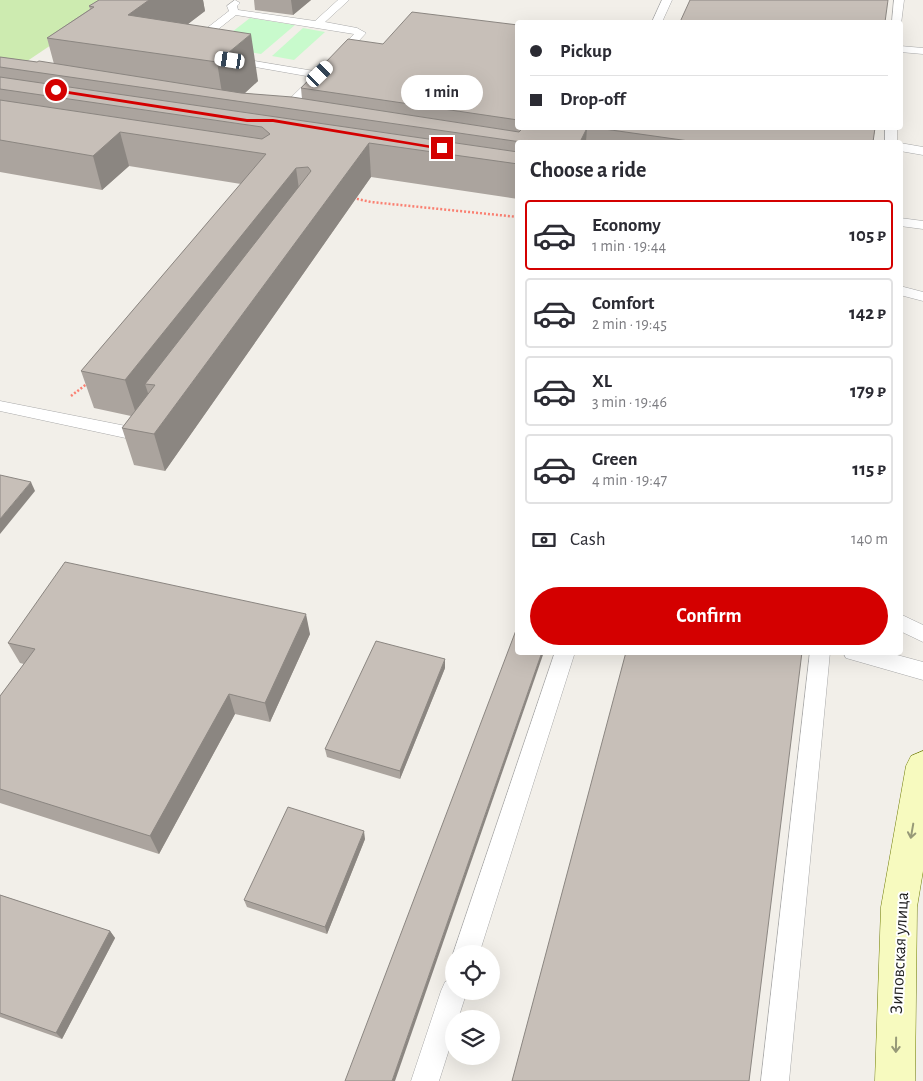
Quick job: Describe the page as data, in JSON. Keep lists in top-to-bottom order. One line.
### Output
{"streets":{"street":["Зиповская улица"]},"one_way":["Зиповская улица"],"page":{"banner":["Pickup","Drop-off"],"bubble":"1 min","heading":"Choose a ride","list":[{"name":"Economy","note":"1 min · 19:44","value":"105 ₽"},{"name":"Comfort","note":"2 min · 19:45","value":"142 ₽"},{"name":"XL","note":"3 min · 19:46","value":"179 ₽"},{"name":"Green","note":"4 min · 19:47","value":"115 ₽"}],"pay":["Cash","140 m"],"buttons":"Confirm"}}
